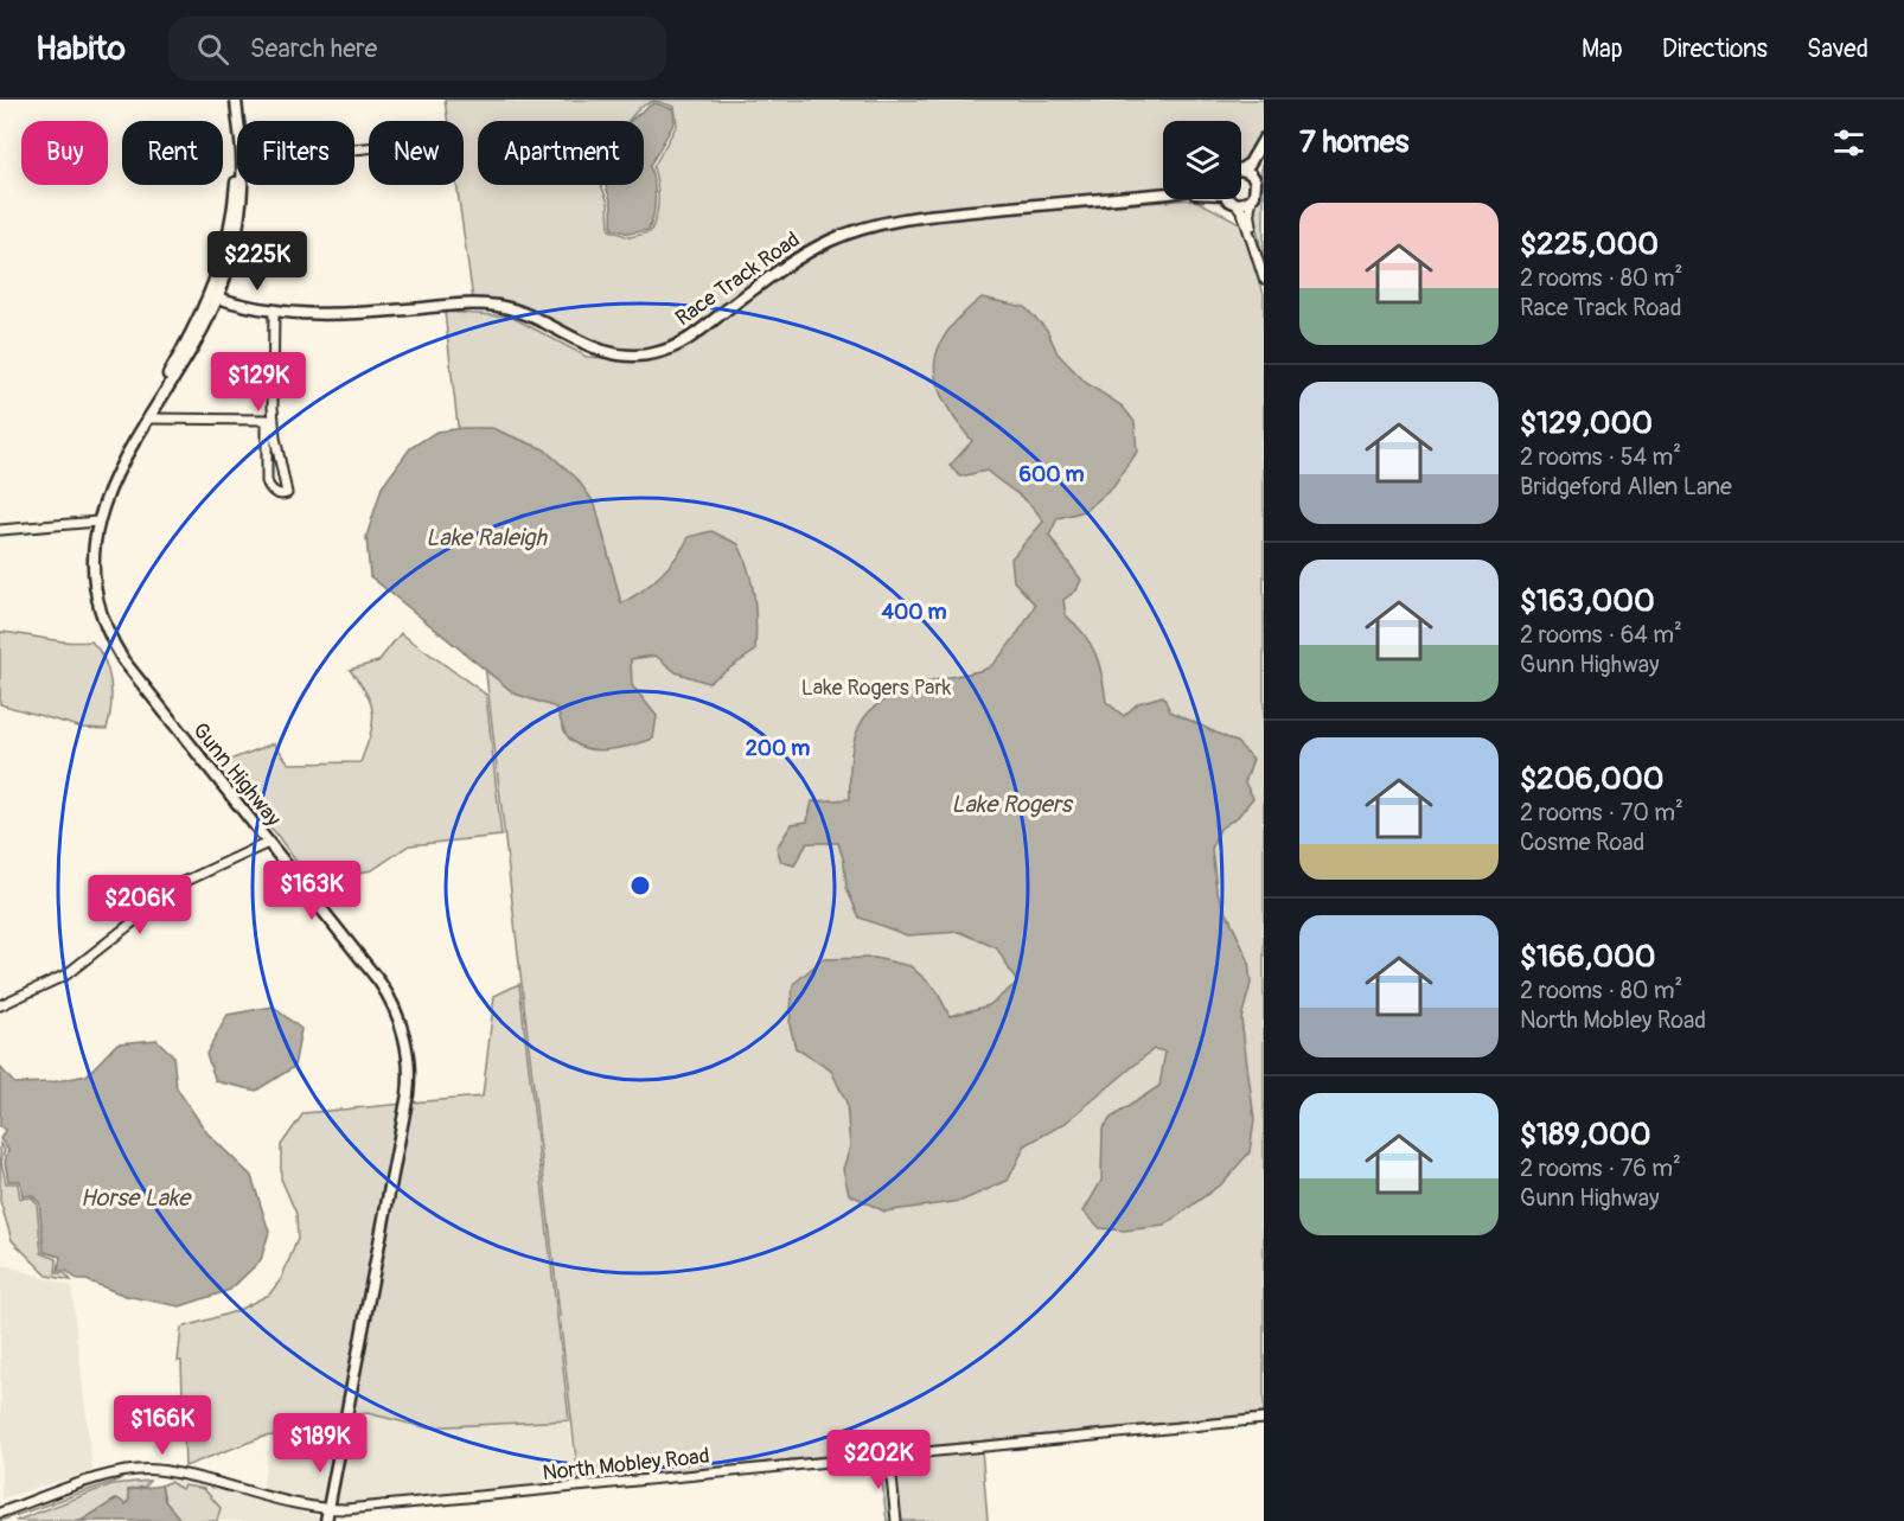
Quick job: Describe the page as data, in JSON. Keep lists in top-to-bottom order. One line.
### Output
{"streets":{"main road":["Race Track Road","Gunn Highway"],"street":["North Mobley Road"]},"crossings":[["Race Track Road","Gunn Highway"],["Gunn Highway","North Mobley Road"]],"water":["Lake Raleigh","Lake Rogers","Horse Lake"],"parks":["Lake Rogers Park"],"page":{"header":"Habito","search":"Search here","nav":["Map","Directions","Saved"],"heading":"7 homes","chip":["Buy","Rent","Filters","New","Apartment"],"list":[{"name":"$225,000","note":"2 rooms · 80 m² · Race Track Road"},{"name":"$129,000","note":"2 rooms · 54 m² · Bridgeford Allen Lane"},{"name":"$163,000","note":"2 rooms · 64 m² · Gunn Highway"},{"name":"$206,000","note":"2 rooms · 70 m² · Cosme Road"},{"name":"$166,000","note":"2 rooms · 80 m² · North Mobley Road"},{"name":"$189,000","note":"2 rooms · 76 m² · Gunn Highway"}],"price":["$225K","$129K","$163K","$206K","$166K","$189K","$202K"]},"rings":["600 m","400 m","200 m"]}
